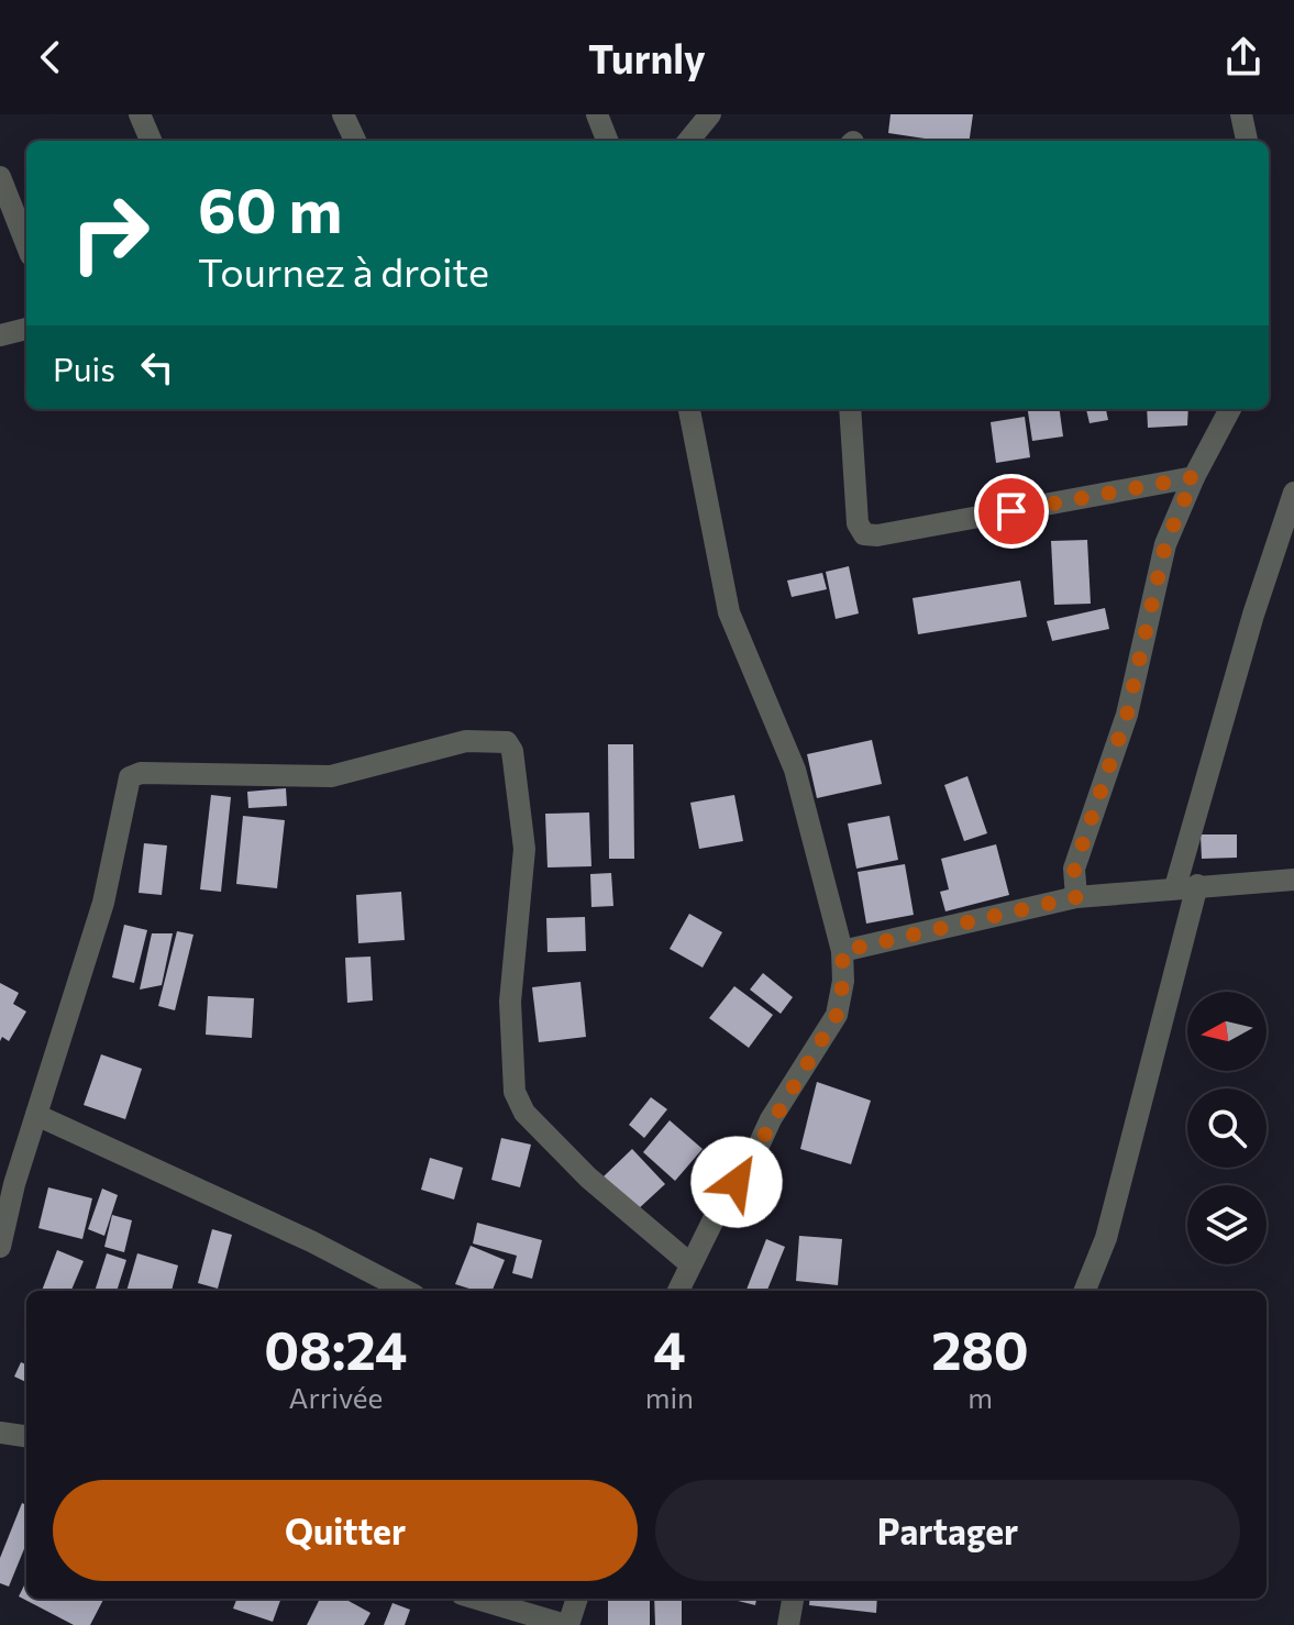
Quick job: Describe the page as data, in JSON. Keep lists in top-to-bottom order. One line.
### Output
{"north":"left","page":{"header":"Turnly","turn":["60 m","Tournez à droite"],"then":"Puis","eta":["08:24","Arrivée","4","min","280","m"],"buttons":["Quitter","Partager"]}}
